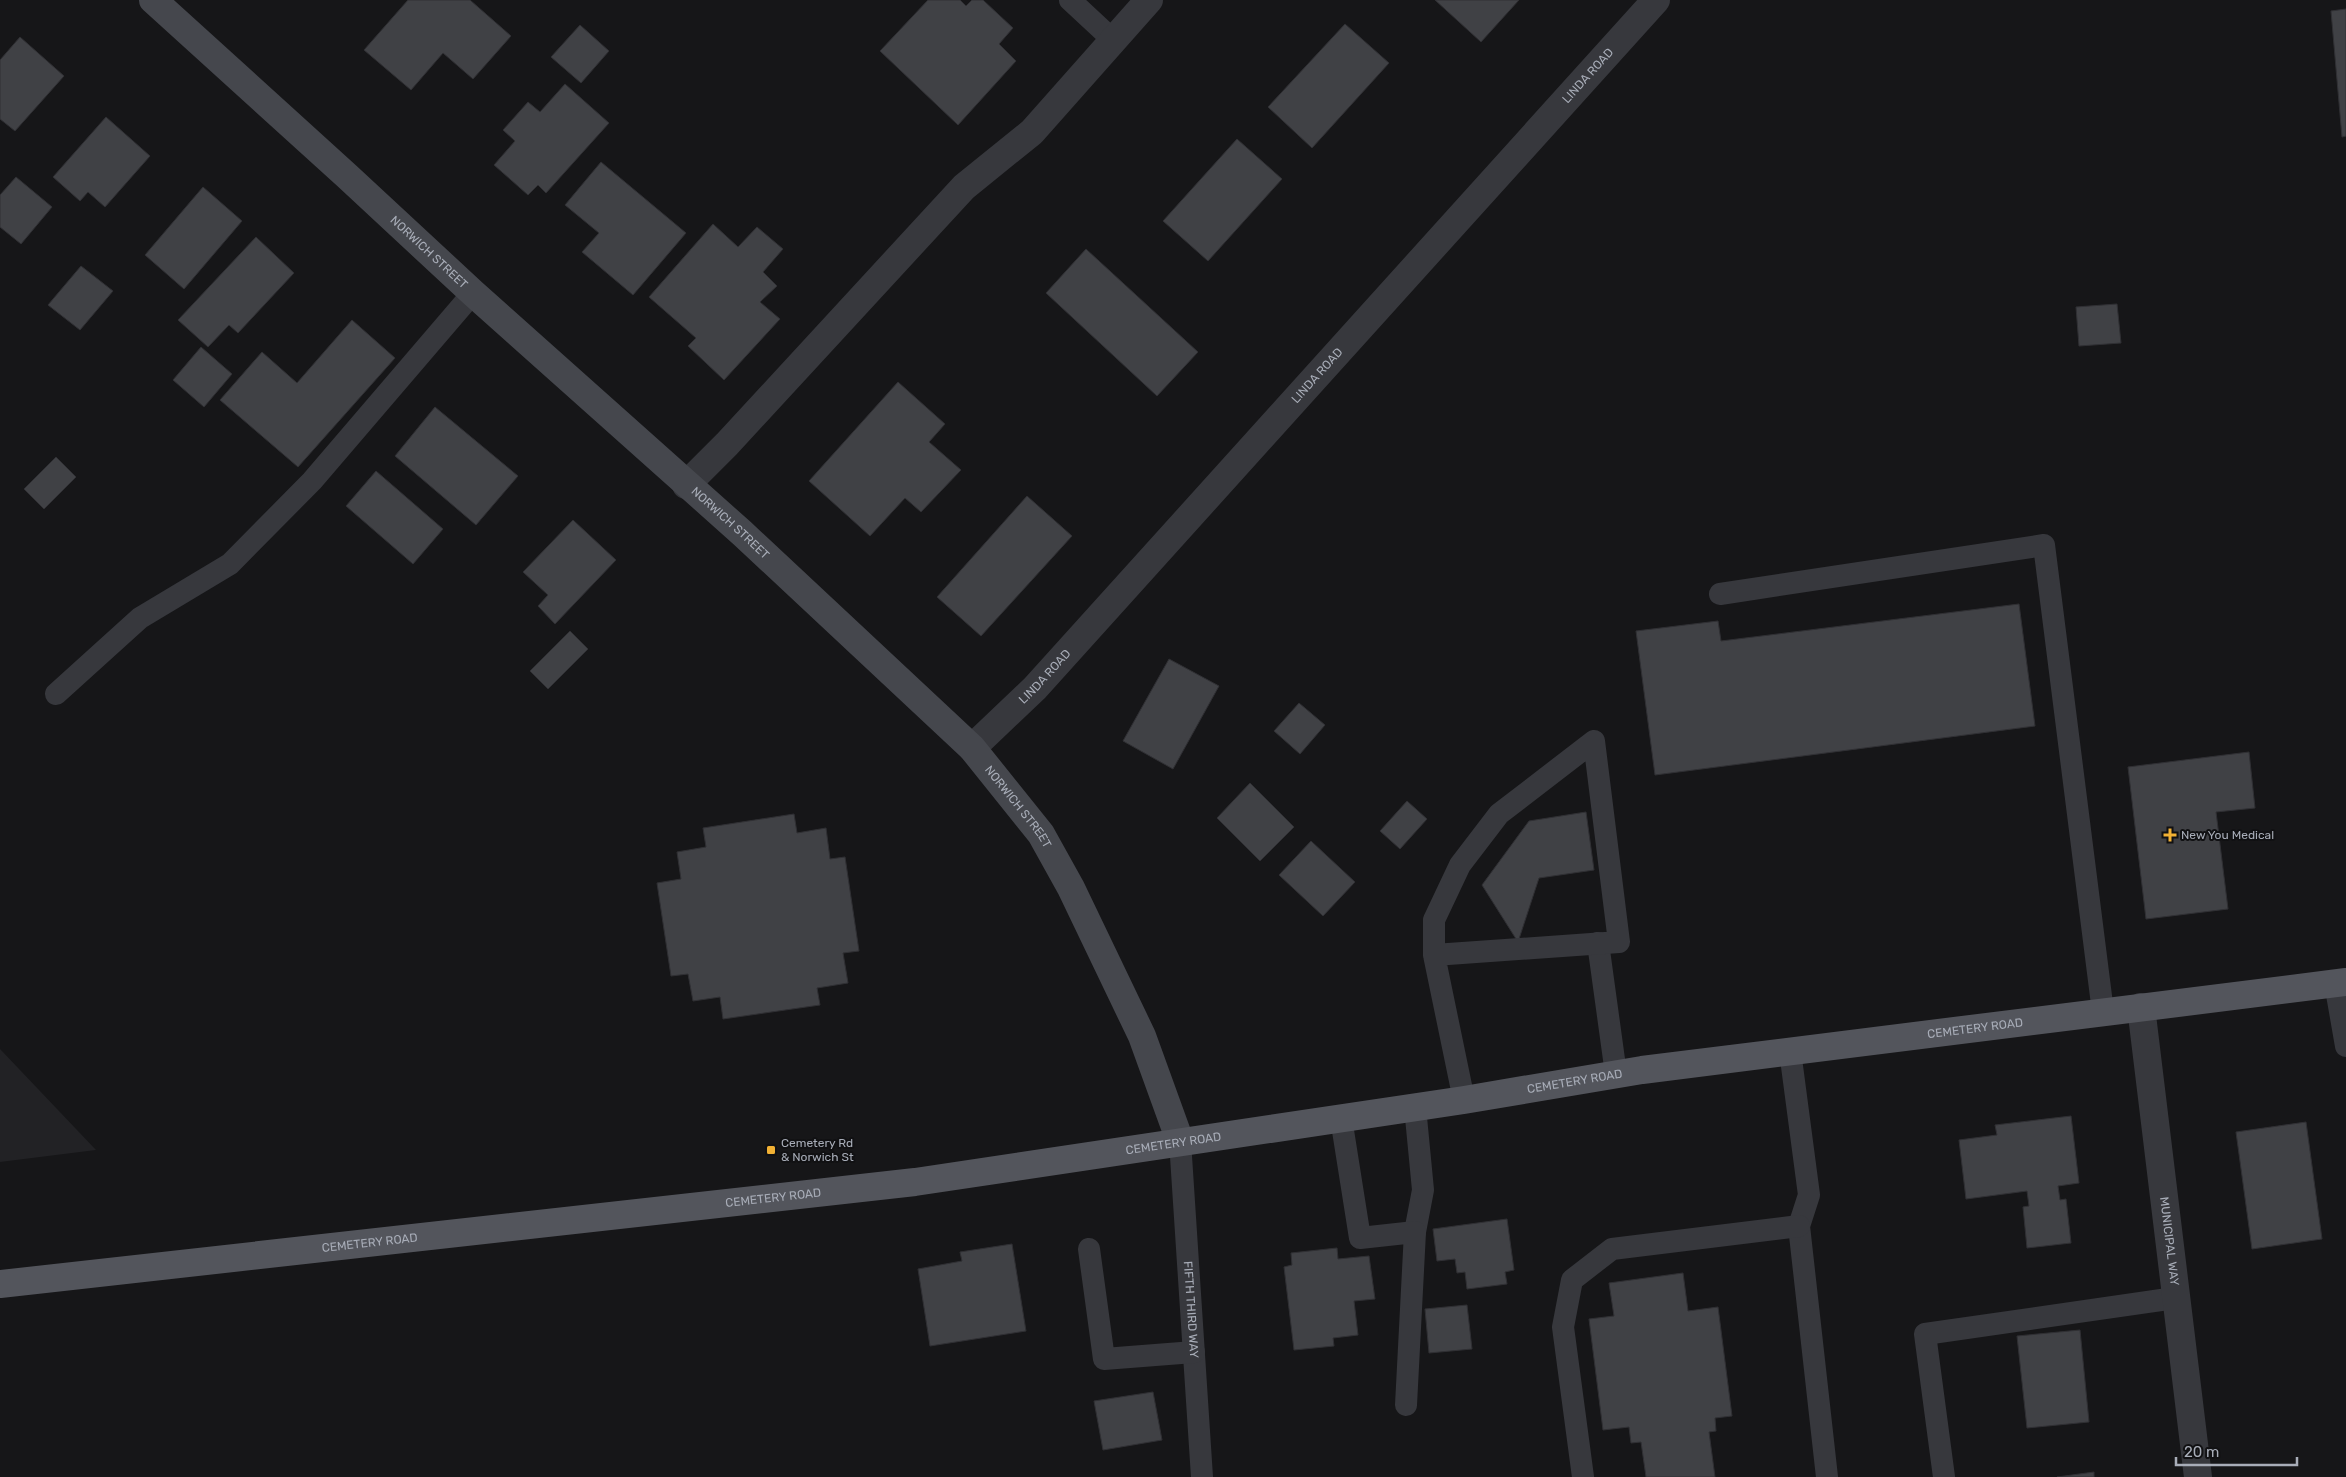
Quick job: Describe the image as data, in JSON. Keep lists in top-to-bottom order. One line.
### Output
{"streets":{"main road":["NORWICH STREET","CEMETERY ROAD"],"street":["LINDA ROAD","MUNICIPAL WAY"],"lane":["FIFTH THIRD WAY"]},"crossings":[["LINDA ROAD","NORWICH STREET"],["NORWICH STREET","CEMETERY ROAD"],["NORWICH STREET","FIFTH THIRD WAY"],["CEMETERY ROAD","MUNICIPAL WAY"],["CEMETERY ROAD","FIFTH THIRD WAY"]],"places":{"health":["New You Medical"],"transit":["Cemetery Rd & Norwich St"]},"scale_bar":"20 m"}
